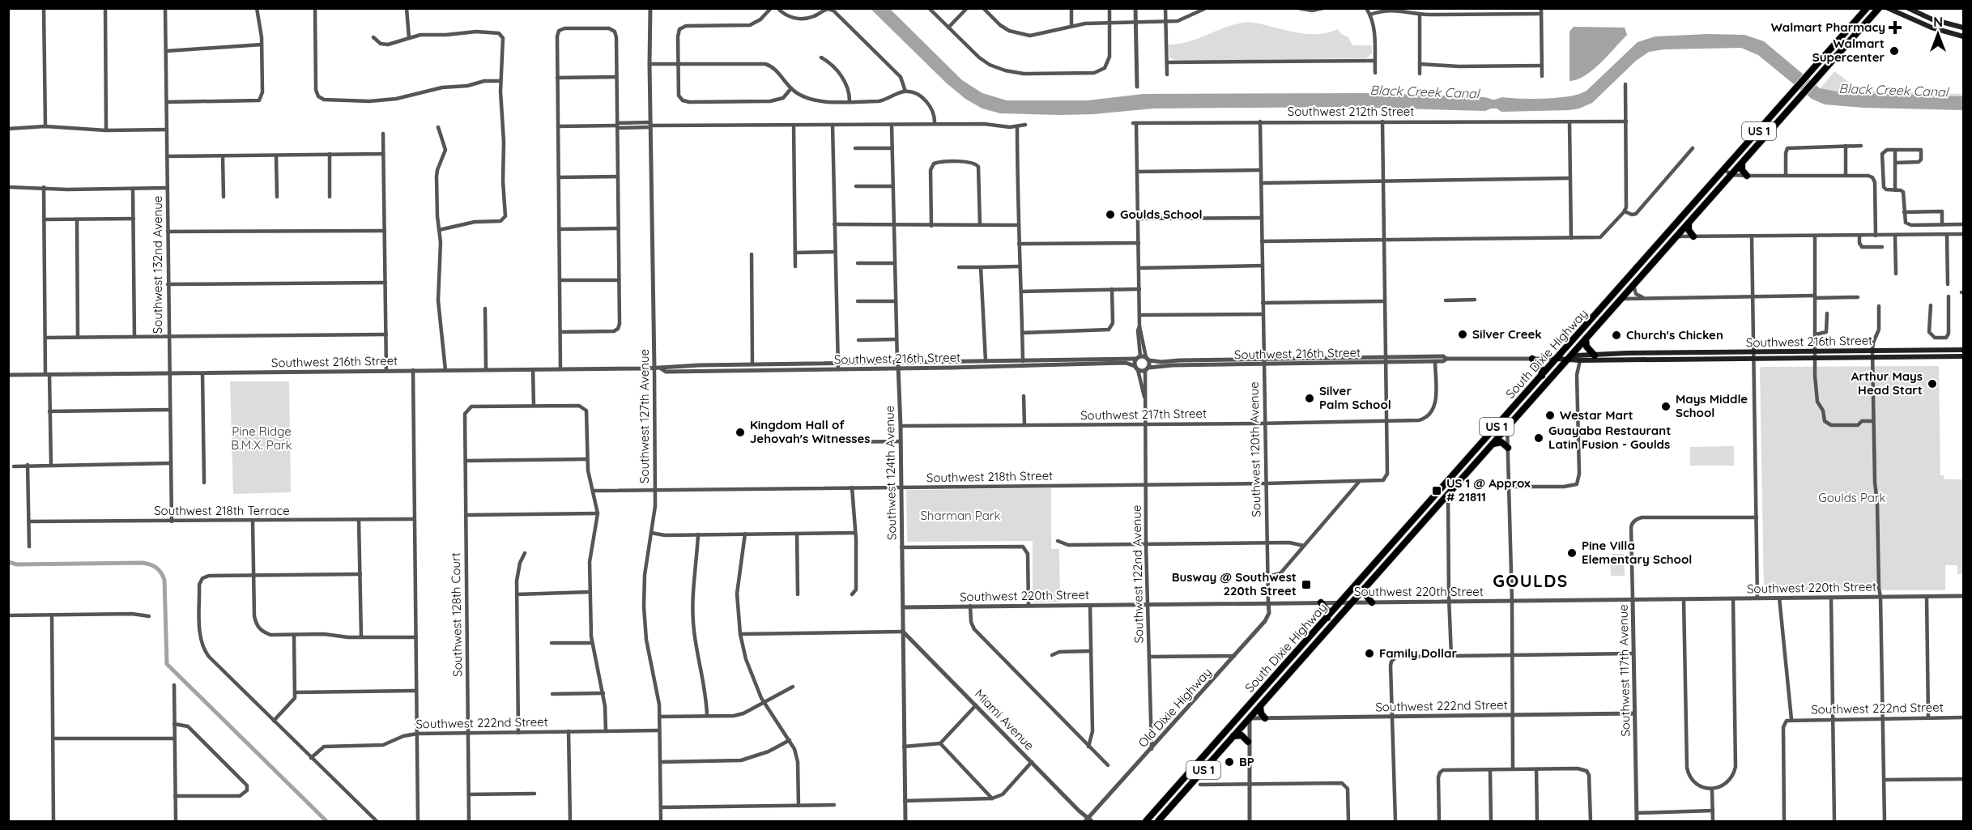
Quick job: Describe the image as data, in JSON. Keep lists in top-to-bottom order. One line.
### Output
{"streets":{"highway":["US 1","South Dixie Highway"],"main road":["Southwest 216th Street"],"street":["Southwest 212th Street","Southwest 132nd Avenue","Southwest 217th Street","Southwest 127th Avenue","Southwest 120th Avenue","Southwest 124th Avenue","Southwest 218th Street","Southwest 218th Terrace","Southwest 122nd Avenue","Southwest 220th Street","Southwest 128th Court","Southwest 117th Avenue","Southwest 222nd Street","Old Dixie Highway","Miami Avenue"]},"crossings":[["Southwest 212th Street","Southwest 120th Avenue"],["US 1","South Dixie Highway"],["Southwest 132nd Avenue","Southwest 216th Street"],["Southwest 132nd Avenue","Southwest 218th Terrace"],["Southwest 216th Street","South Dixie Highway"],["Southwest 216th Street","Southwest 217th Street"],["Southwest 216th Street","Southwest 127th Avenue"],["Southwest 216th Street","Southwest 120th Avenue"],["Southwest 216th Street","Southwest 124th Avenue"],["Southwest 216th Street","Southwest 122nd Avenue"],["South Dixie Highway","Southwest 220th Street"],["South Dixie Highway","Southwest 222nd Street"],["Southwest 217th Street","Southwest 120th Avenue"],["Southwest 217th Street","Southwest 124th Avenue"],["Southwest 217th Street","Southwest 218th Street"],["Southwest 217th Street","Southwest 122nd Avenue"],["Southwest 127th Avenue","Southwest 218th Street"],["Southwest 127th Avenue","Southwest 222nd Street"],["Southwest 120th Avenue","Southwest 218th Street"],["Southwest 120th Avenue","Southwest 220th Street"],["Southwest 120th Avenue","Old Dixie Highway"],["Southwest 124th Avenue","Southwest 218th Street"],["Southwest 124th Avenue","Southwest 220th Street"],["Southwest 124th Avenue","Miami Avenue"],["Southwest 218th Street","Southwest 122nd Avenue"],["Southwest 122nd Avenue","Southwest 220th Street"],["Southwest 122nd Avenue","Old Dixie Highway"],["Southwest 220th Street","Southwest 117th Avenue"],["Southwest 220th Street","Old Dixie Highway"],["Southwest 128th Court","Southwest 222nd Street"],["Southwest 117th Avenue","Southwest 222nd Street"],["Old Dixie Highway","Miami Avenue"]],"districts":["GOULDS"],"water":["Black Creek Canal"],"parks":["Pine Ridge B.M.X. Park","Goulds Park","Sharman Park"],"places":{"health":["Walmart Pharmacy"],"other":["Walmart Supercenter","Goulds School","Silver Creek","Church's Chicken","Arthur Mays Head Start","Silver Palm School","Mays Middle School","Westar Mart","Kingdom Hall of Jehovah's Witnesses","Guayaba Restaurant Latin Fusion - Goulds","Pine Villa Elementary School","Family Dollar","BP"],"transit":["US 1 @ Approx # 21811","Busway @ Southwest 220th Street"]},"north":"top"}
